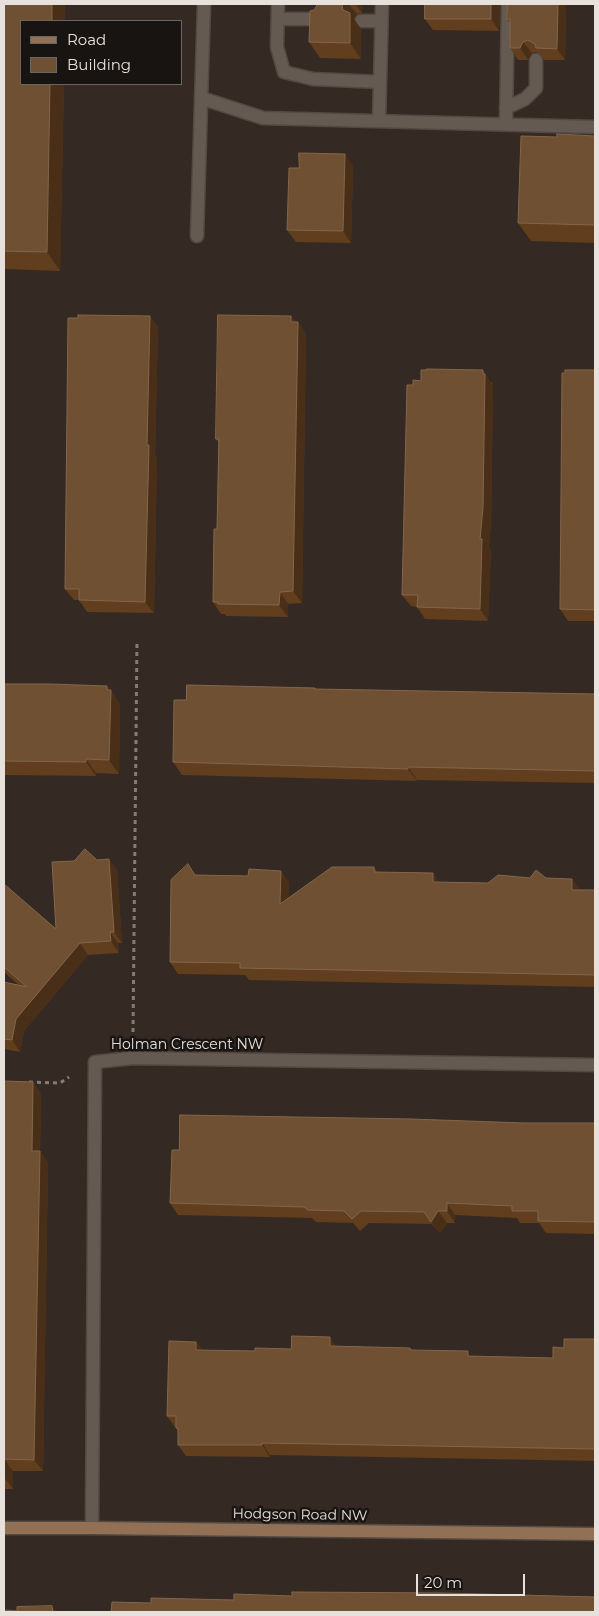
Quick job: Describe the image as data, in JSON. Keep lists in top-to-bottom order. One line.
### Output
{"streets":{"street":["Holman Crescent NW","Hodgson Road NW"]},"crossings":[["Holman Crescent NW","Hodgson Road NW"]],"legend":["Road","Building"],"scale_bar":"20 m"}
